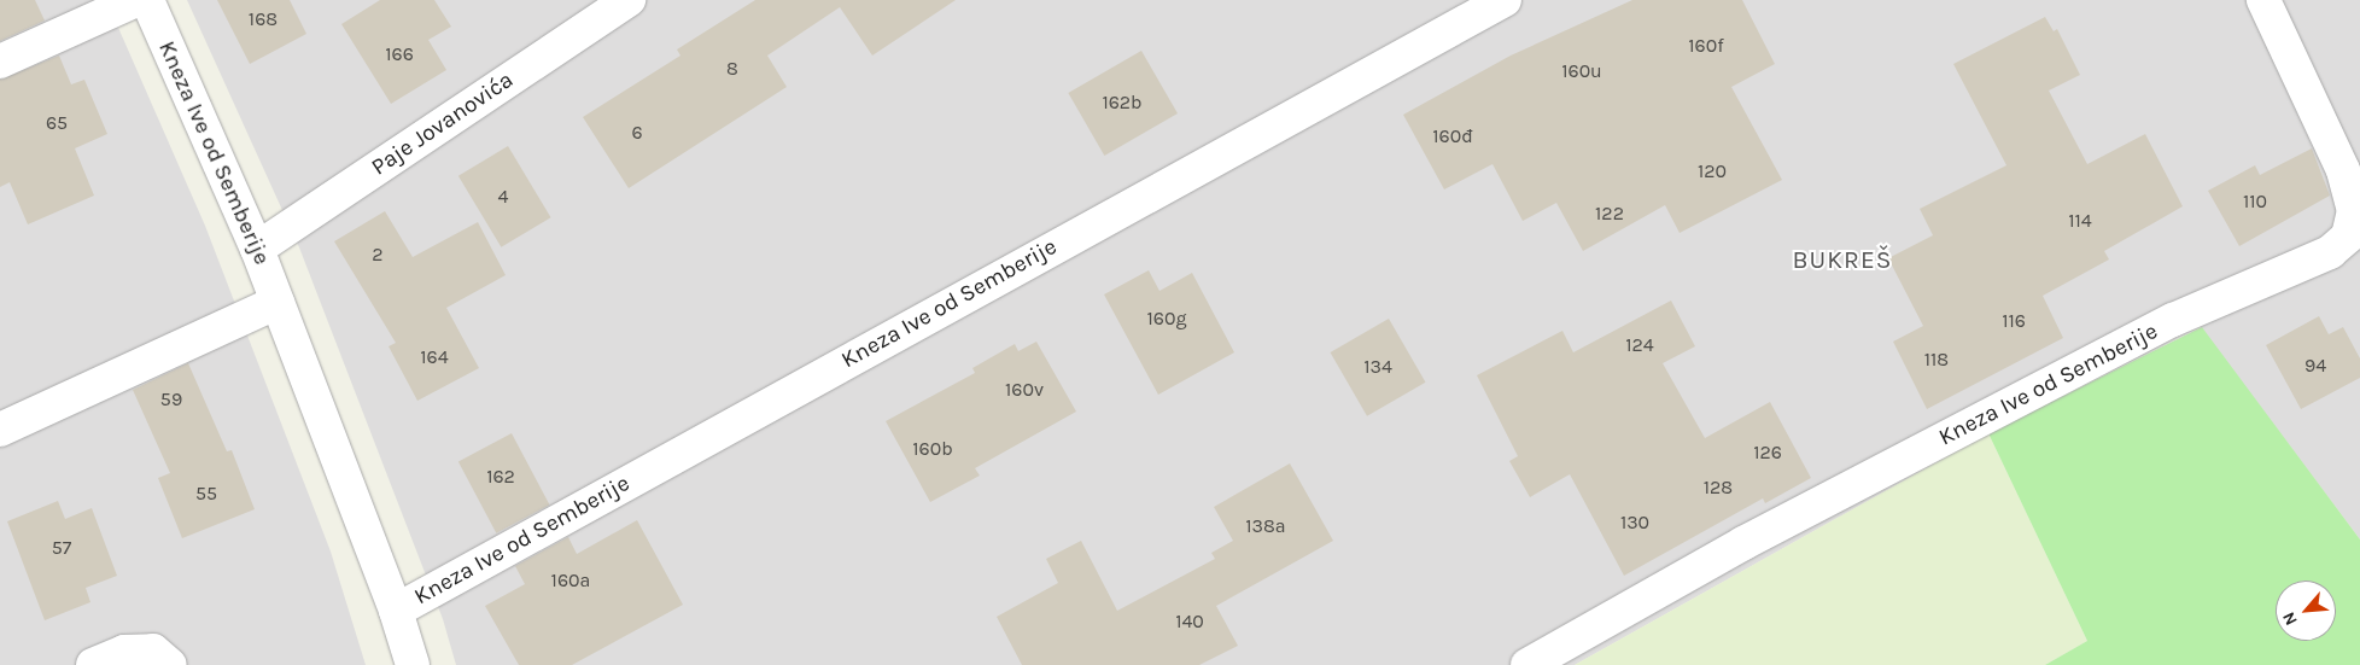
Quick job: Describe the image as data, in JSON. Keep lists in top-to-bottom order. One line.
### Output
{"streets":{"street":["Paje Jovanovića","Kneza Ive od Semberije"]},"crossings":[["Paje Jovanovića","Kneza Ive od Semberije"]],"districts":["BUKREŠ"],"house_numbers":["168","160f","166","8","160u","162b","65","6","160đ","120","4","110","122","114","2","160g","116","124","164","118","94","134","160v","59","160b","126","162","128","55","130","138a","57","160a","140"],"north":"bottom left"}
